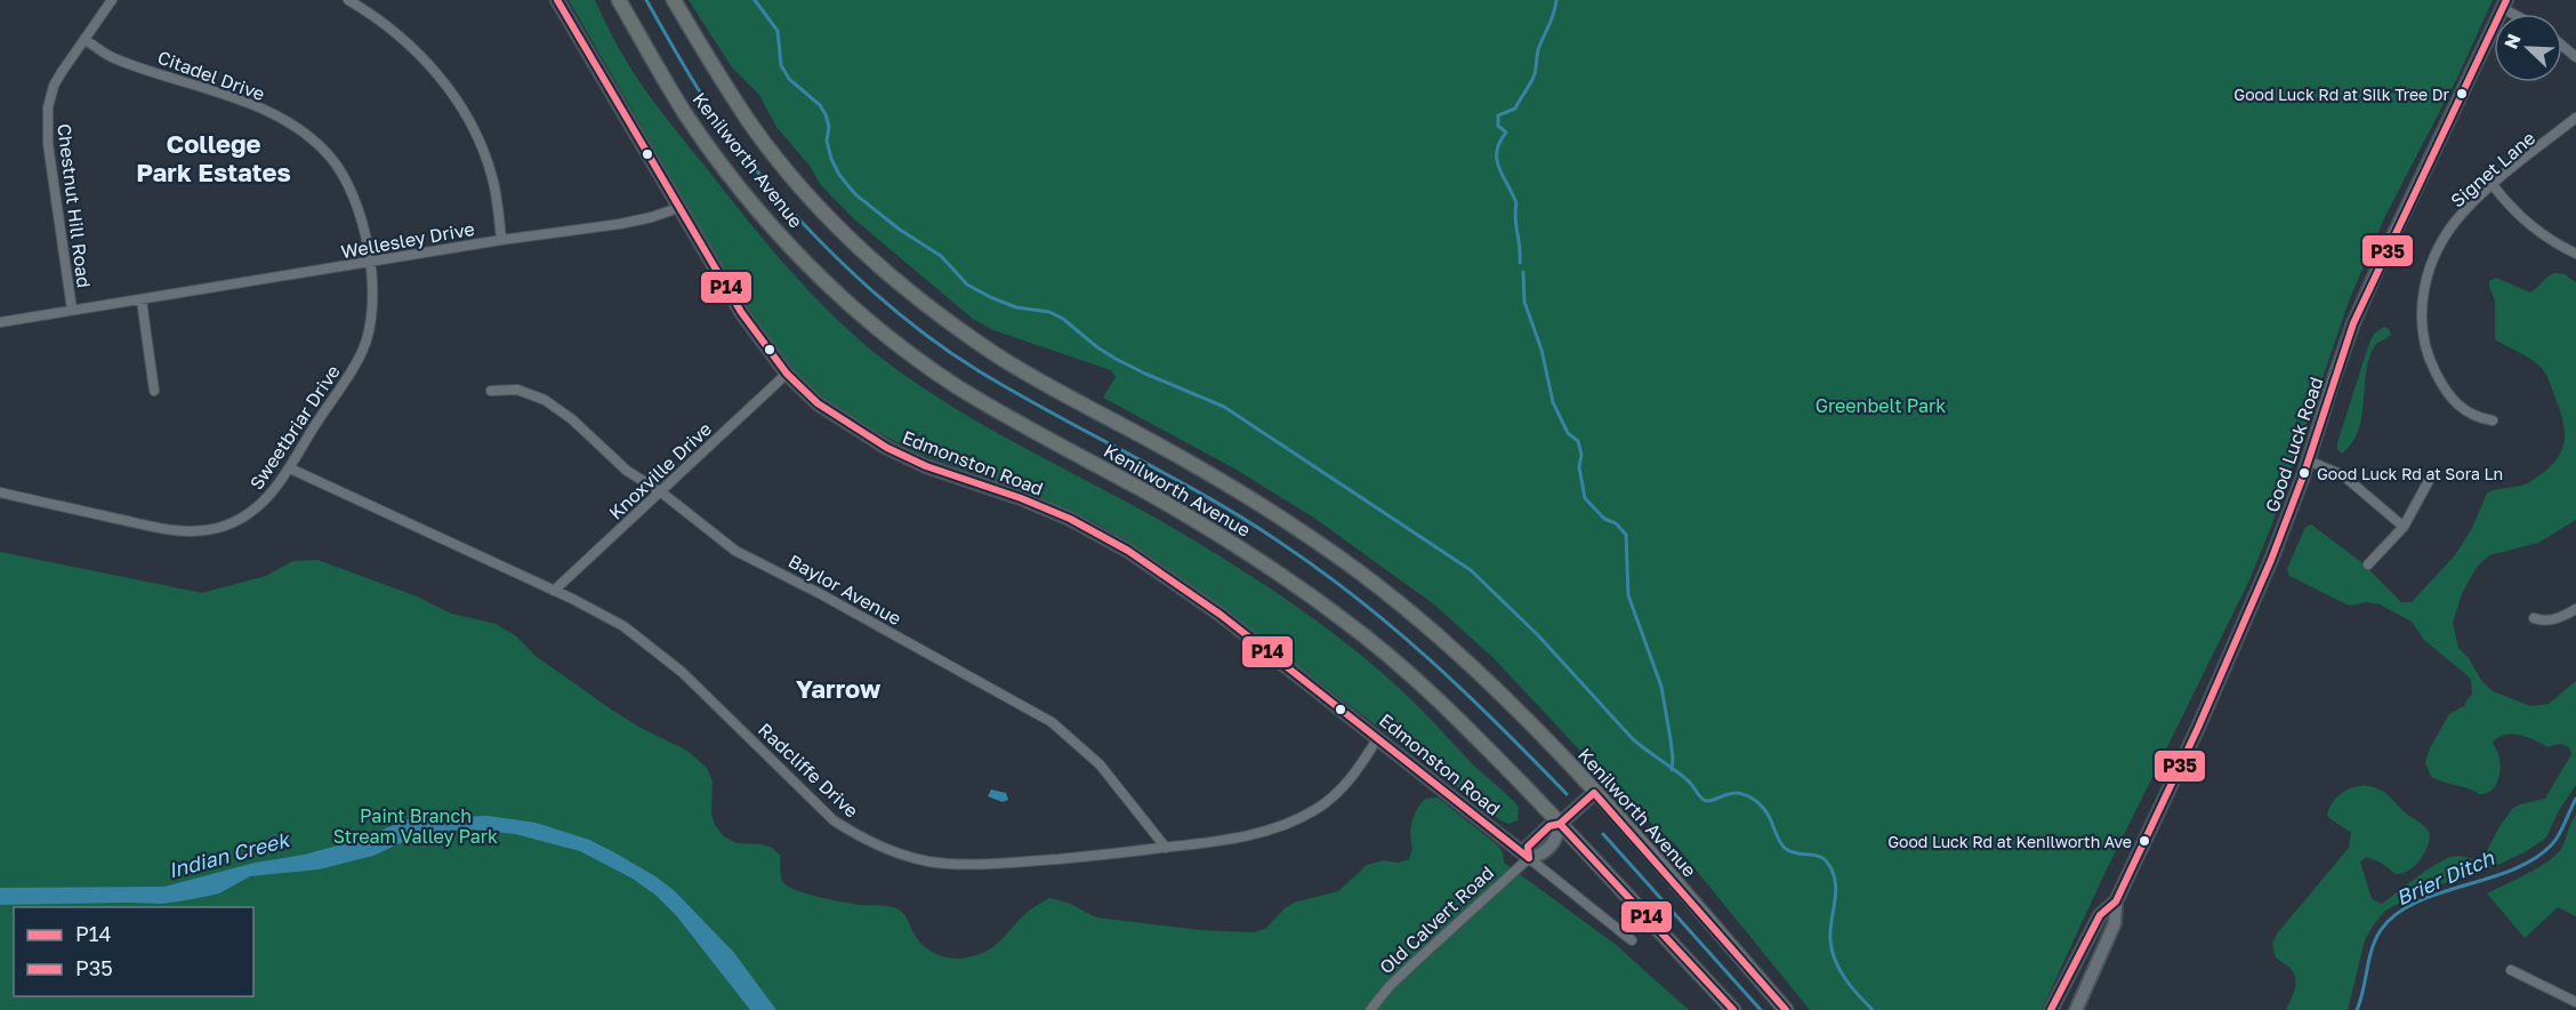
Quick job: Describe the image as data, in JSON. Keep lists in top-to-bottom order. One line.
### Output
{"streets":{"main road":["Kenilworth Avenue"],"street":["Citadel Drive","Signet Lane","Chestnut Hill Road","Wellesley Drive","Sweetbriar Drive","Good Luck Road","Edmonston Road","Knoxville Drive","Baylor Avenue","Radcliffe Drive","Old Calvert Road"]},"crossings":[["Citadel Drive","Chestnut Hill Road"],["Citadel Drive","Wellesley Drive"],["Citadel Drive","Sweetbriar Drive"],["Kenilworth Avenue","Old Calvert Road"],["Chestnut Hill Road","Wellesley Drive"],["Wellesley Drive","Sweetbriar Drive"],["Wellesley Drive","Edmonston Road"],["Sweetbriar Drive","Radcliffe Drive"],["Edmonston Road","Knoxville Drive"],["Edmonston Road","Radcliffe Drive"],["Edmonston Road","Old Calvert Road"],["Knoxville Drive","Baylor Avenue"],["Knoxville Drive","Radcliffe Drive"],["Baylor Avenue","Radcliffe Drive"]],"districts":["College Park Estates","Yarrow"],"water":["Indian Creek","Brier Ditch"],"parks":["Greenbelt Park","Paint Branch Stream Valley Park"],"places":["Good Luck Rd at Silk Tree Dr","Good Luck Rd at Sora Ln","Good Luck Rd at Kenilworth Ave"],"lines":["transit line P14","transit line P35"],"legend":["P14","P35"],"north":"top left"}
